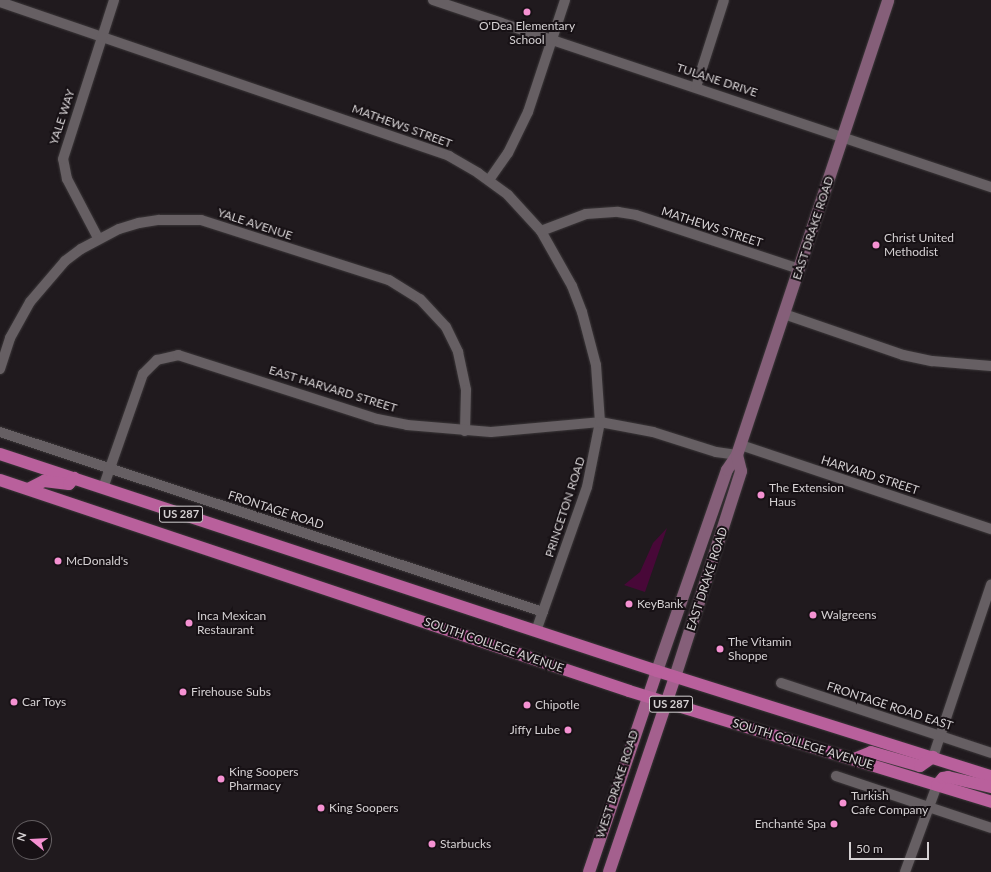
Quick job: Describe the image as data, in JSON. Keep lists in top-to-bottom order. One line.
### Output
{"streets":{"highway":["US 287","SOUTH COLLEGE AVENUE"],"main road":["EAST DRAKE ROAD","WEST DRAKE ROAD"],"street":["TULANE DRIVE","YALE WAY","MATHEWS STREET","YALE AVENUE","EAST HARVARD STREET","HARVARD STREET","PRINCETON ROAD","FRONTAGE ROAD","FRONTAGE ROAD EAST"]},"crossings":[["TULANE DRIVE","EAST DRAKE ROAD"],["YALE WAY","MATHEWS STREET"],["YALE WAY","YALE AVENUE"],["MATHEWS STREET","EAST DRAKE ROAD"],["MATHEWS STREET","PRINCETON ROAD"],["YALE AVENUE","EAST HARVARD STREET"],["EAST DRAKE ROAD","EAST HARVARD STREET"],["EAST DRAKE ROAD","HARVARD STREET"],["EAST DRAKE ROAD","US 287"],["EAST DRAKE ROAD","SOUTH COLLEGE AVENUE"],["EAST DRAKE ROAD","WEST DRAKE ROAD"],["EAST HARVARD STREET","HARVARD STREET"],["EAST HARVARD STREET","PRINCETON ROAD"],["EAST HARVARD STREET","FRONTAGE ROAD"],["EAST HARVARD STREET","US 287"],["PRINCETON ROAD","FRONTAGE ROAD"],["PRINCETON ROAD","US 287"],["SOUTH COLLEGE AVENUE","WEST DRAKE ROAD"]],"places":["O'Dea Elementary School","Christ United Methodist","The Extension Haus","McDonald's","KeyBank","Walgreens","Inca Mexican Restaurant","The Vitamin Shoppe","Firehouse Subs","Car Toys","Chipotle","Jiffy Lube","King Soopers Pharmacy","Turkish Cafe Company","King Soopers","Enchanté Spa","Starbucks"],"scale_bar":"50 m","north":"left"}
